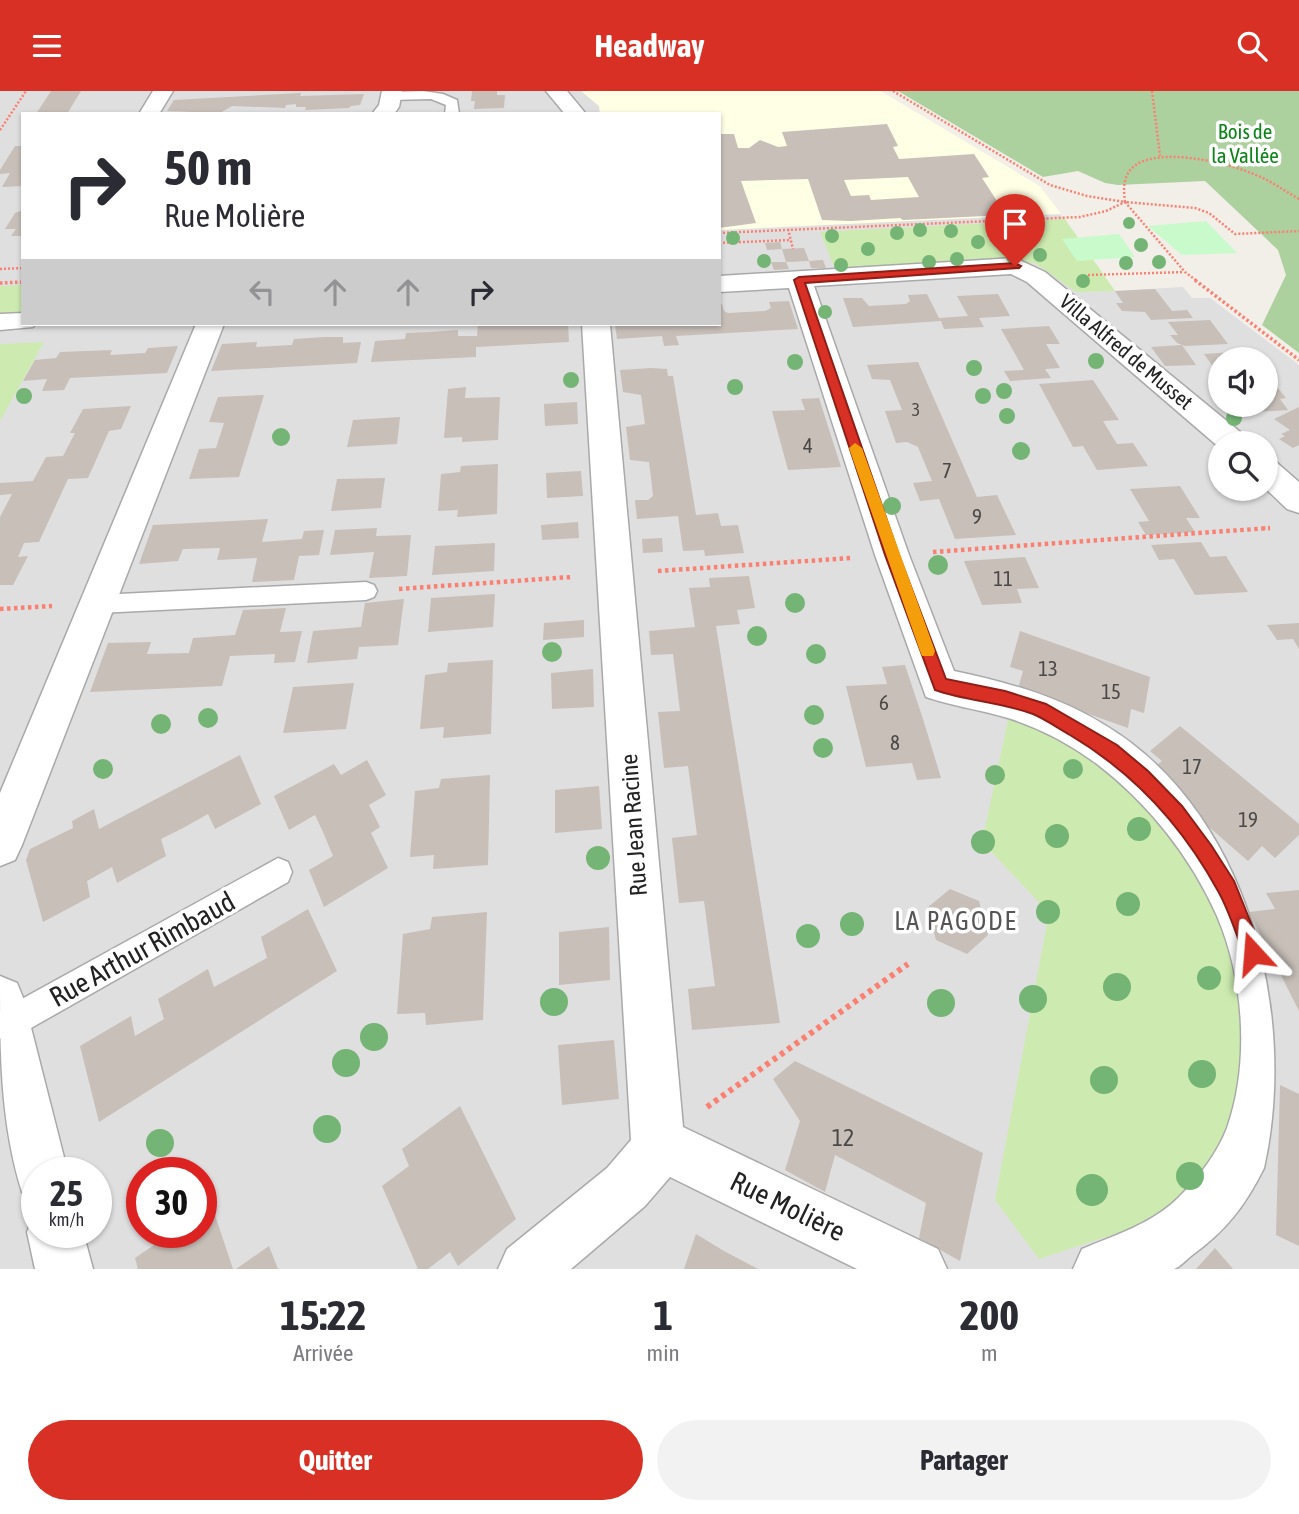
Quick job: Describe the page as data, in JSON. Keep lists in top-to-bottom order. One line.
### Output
{"streets":{"street":["Villa Alfred de Musset","Rue Jean Racine","Rue Arthur Rimbaud","Rue Molière"]},"crossings":[["Rue Jean Racine","Rue Molière"]],"districts":["LA PAGODE"],"parks":["Bois de la Vallée"],"house_numbers":["3","4","7","9","11","13","15","6","8","17","19","12"],"page":{"header":"Headway","turn":["50 m","Rue Molière"],"speed":"25 km/h","limit":"30","eta":["15:22","Arrivée","1","min","200","m"],"buttons":["Quitter","Partager"]}}
